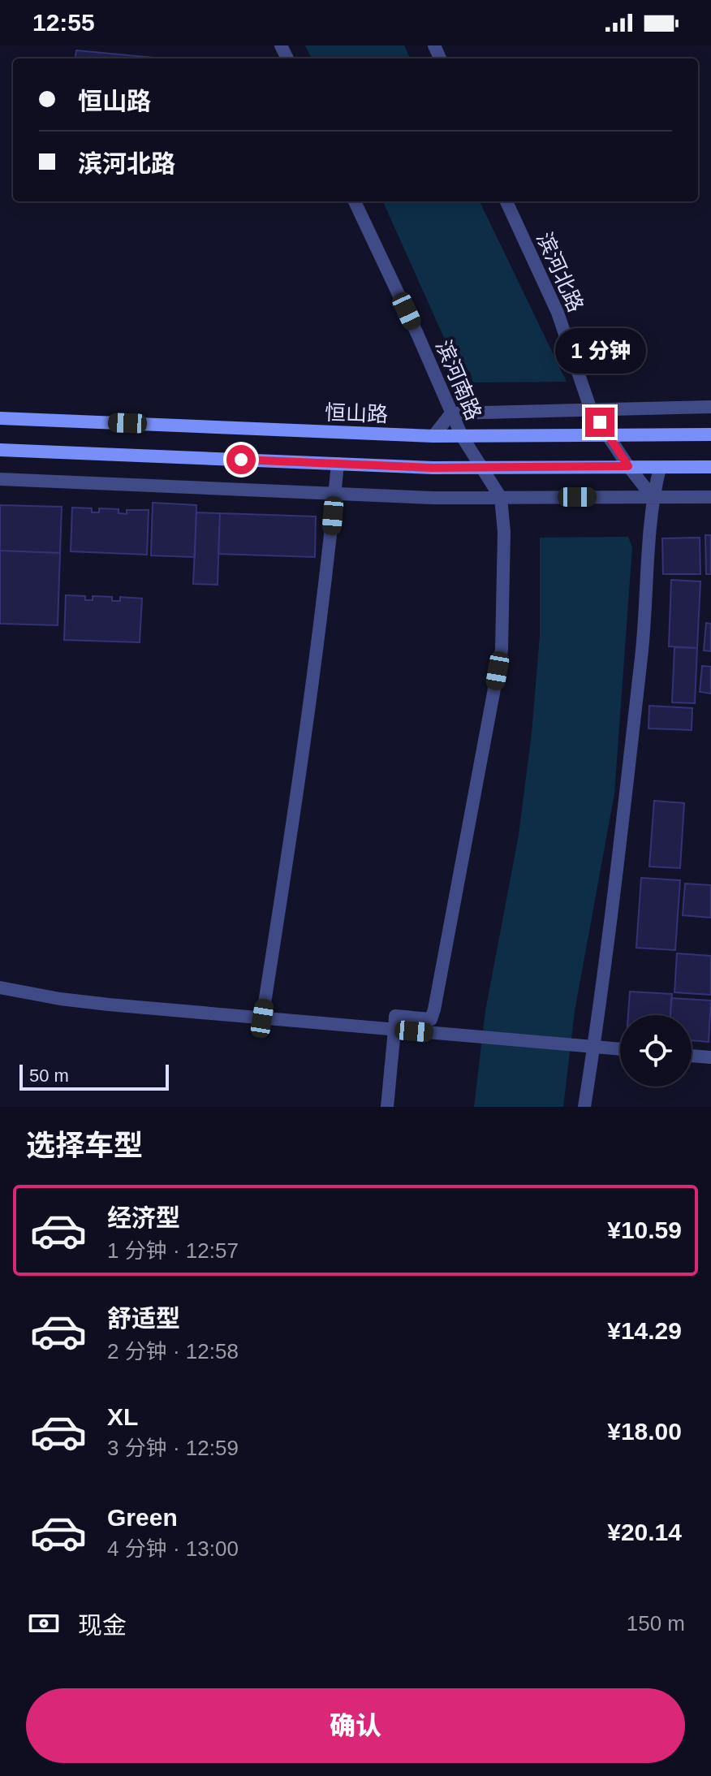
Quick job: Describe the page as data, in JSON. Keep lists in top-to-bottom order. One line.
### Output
{"streets":{"main road":["恒山路"],"street":["滨河北路","滨河南路"]},"crossings":[["滨河北路","恒山路"],["滨河南路","恒山路"]],"scale_bar":"50 m","page":{"status":"12:55","banner":["恒山路","滨河北路"],"bubble":"1 分钟","scale":"50 m","heading":"选择车型","list":[{"name":"经济型","note":"1 分钟 · 12:57","value":"¥10.59"},{"name":"舒适型","note":"2 分钟 · 12:58","value":"¥14.29"},{"name":"XL","note":"3 分钟 · 12:59","value":"¥18.00"},{"name":"Green","note":"4 分钟 · 13:00","value":"¥20.14"}],"pay":["现金","150 m"],"buttons":"确认"}}
